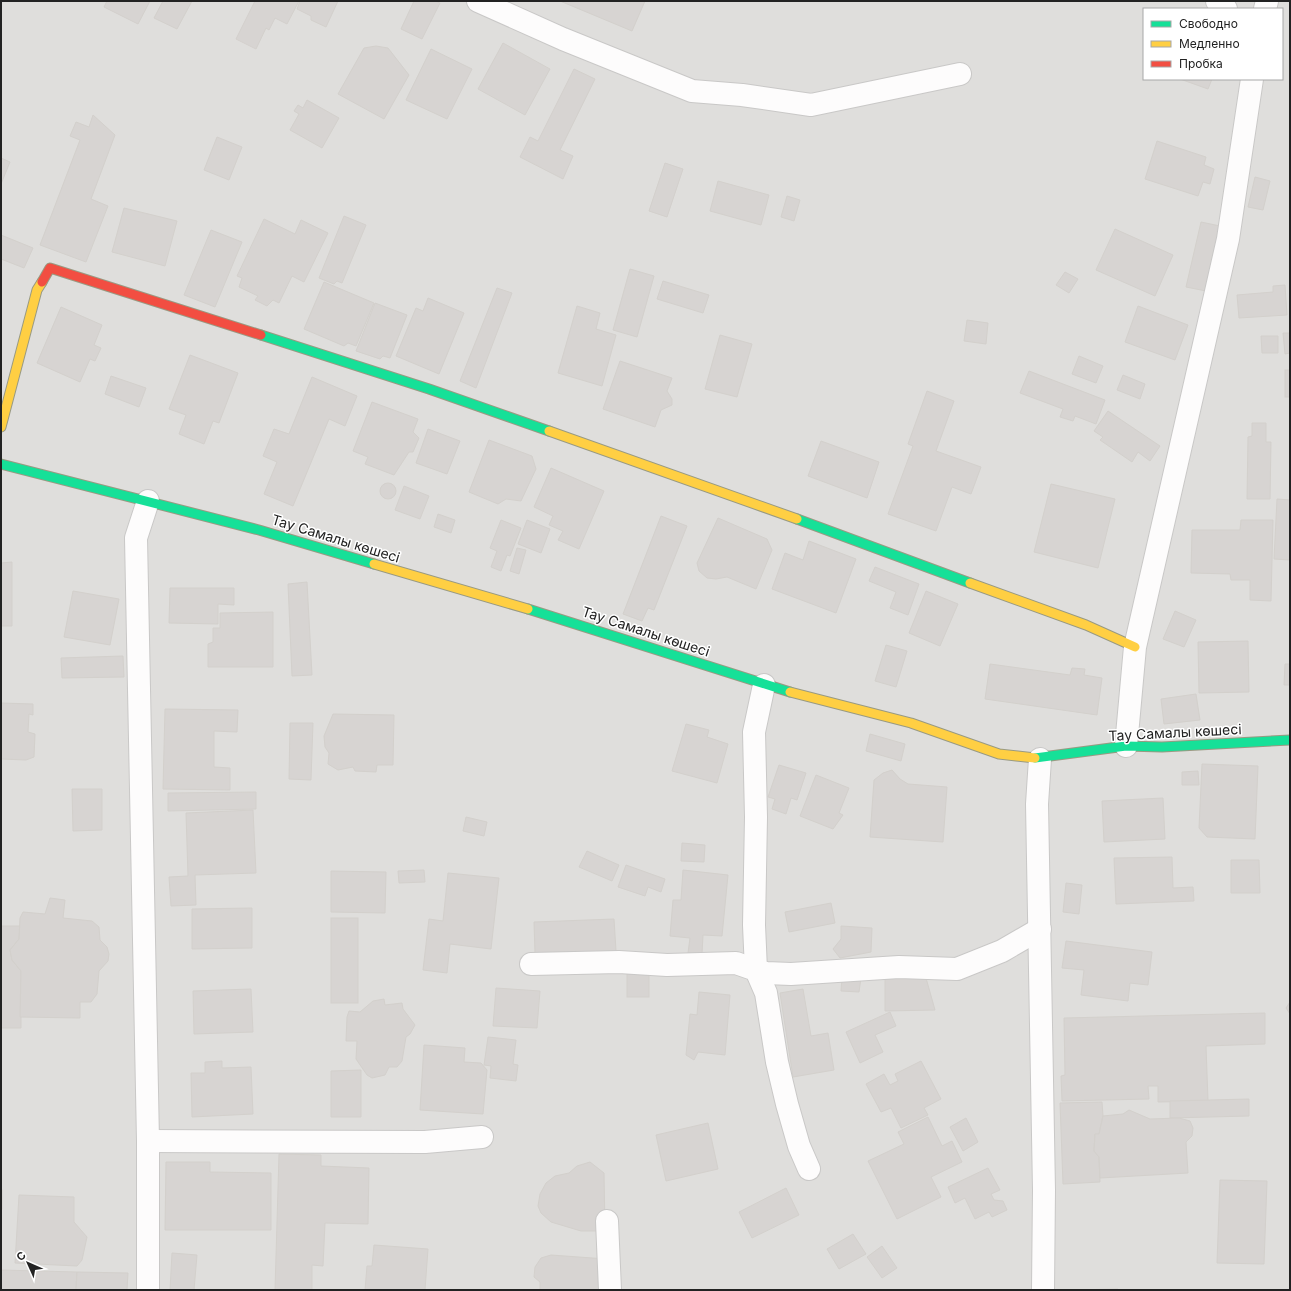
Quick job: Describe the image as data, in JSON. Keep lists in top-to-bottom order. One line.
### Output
{"streets":{"street":["Тау Самалы көшесі"]},"legend":["Свободно","Медленно","Пробка"],"north":"top left"}
